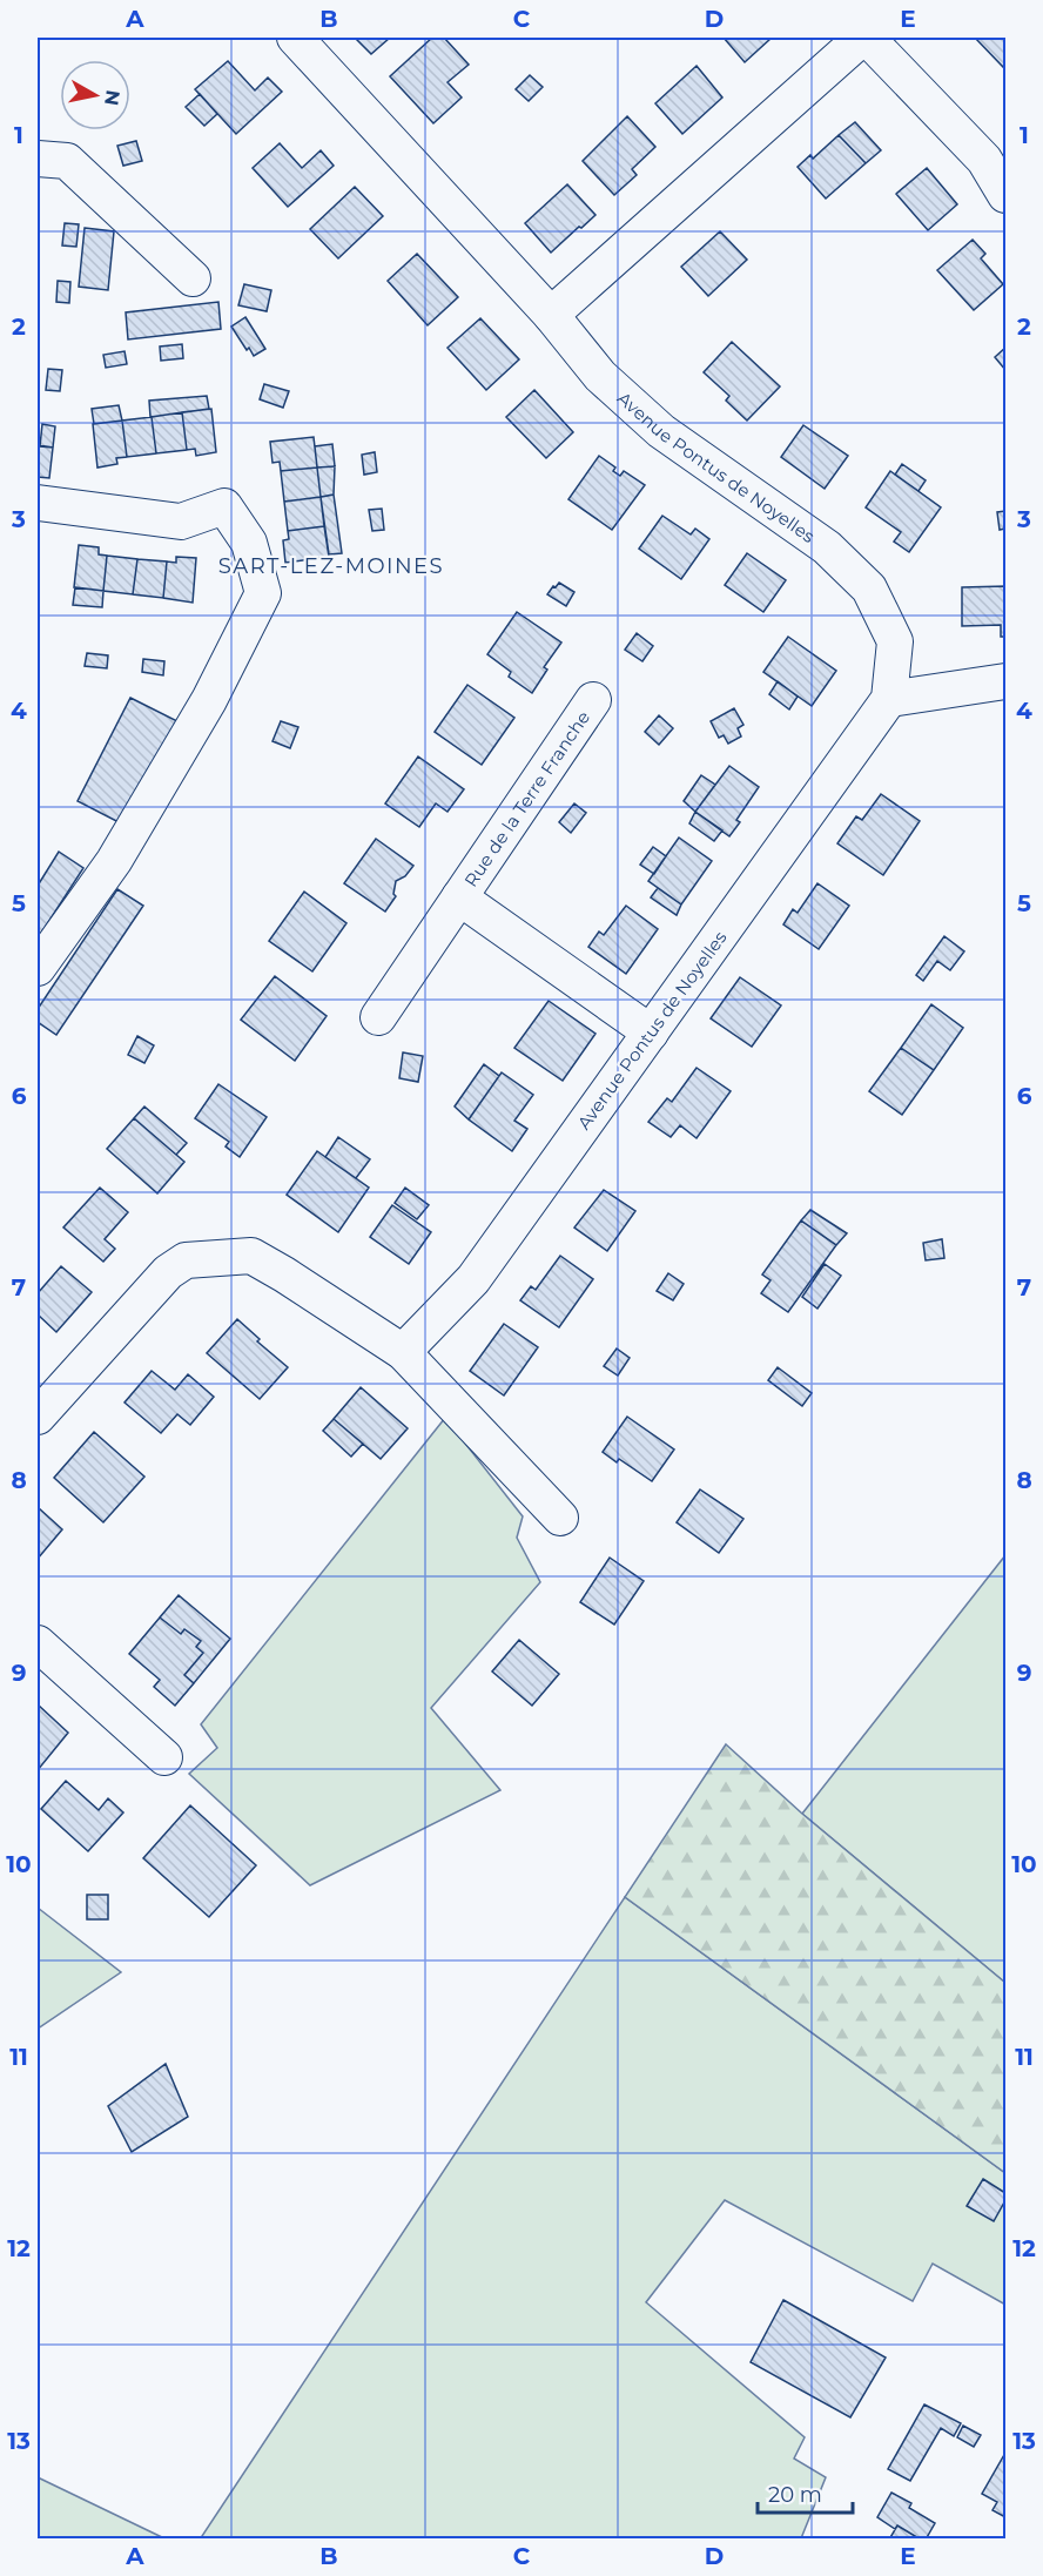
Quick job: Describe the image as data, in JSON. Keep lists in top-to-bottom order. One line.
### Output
{"streets":{"street":["Avenue Pontus de Noyelles","Rue de la Terre Franche"]},"crossings":[["Avenue Pontus de Noyelles","Rue de la Terre Franche"]],"districts":["SART-LEZ-MOINES"],"scale_bar":"20 m","north":"right","grid":{"columns":["A","B","C","D","E"],"rows":["1","2","3","4","5","6","7","8","9","10","11","12","13"]}}
